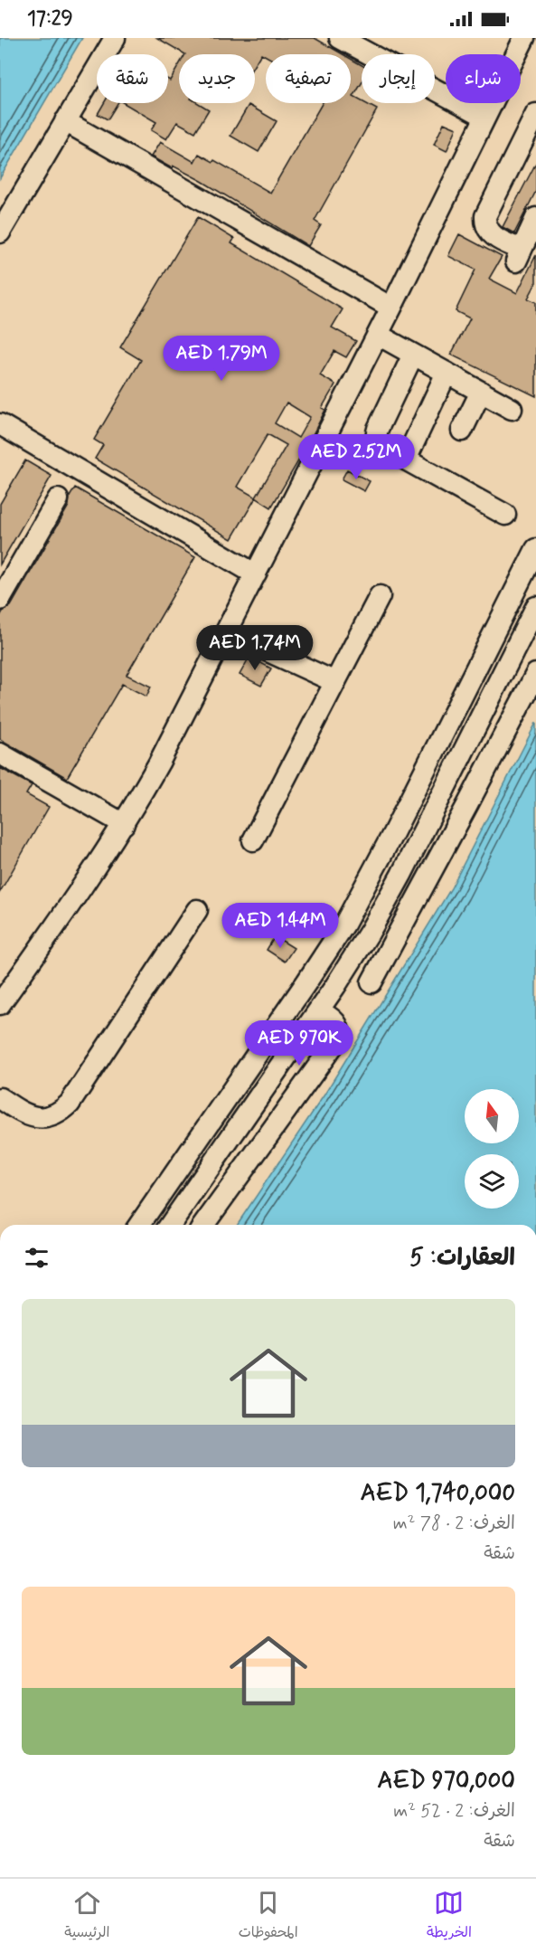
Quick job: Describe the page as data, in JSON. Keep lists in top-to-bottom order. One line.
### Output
{"north":"top","page":{"status":"17:29","chip":["شراء","إيجار","تصفية","جديد","شقة"],"price":["AED 1.79M","AED 2.52M","AED 1.74M","AED 1.44M","AED 970K"],"heading":"العقارات: 5","list":[{"name":"AED 1,740,000","note":"الغرف: 2 · 78 m² · شقة"},{"name":"AED 970,000","note":"الغرف: 2 · 52 m² · شقة"}],"tabs":["الخريطة","المحفوظات","الرئيسية"]}}
